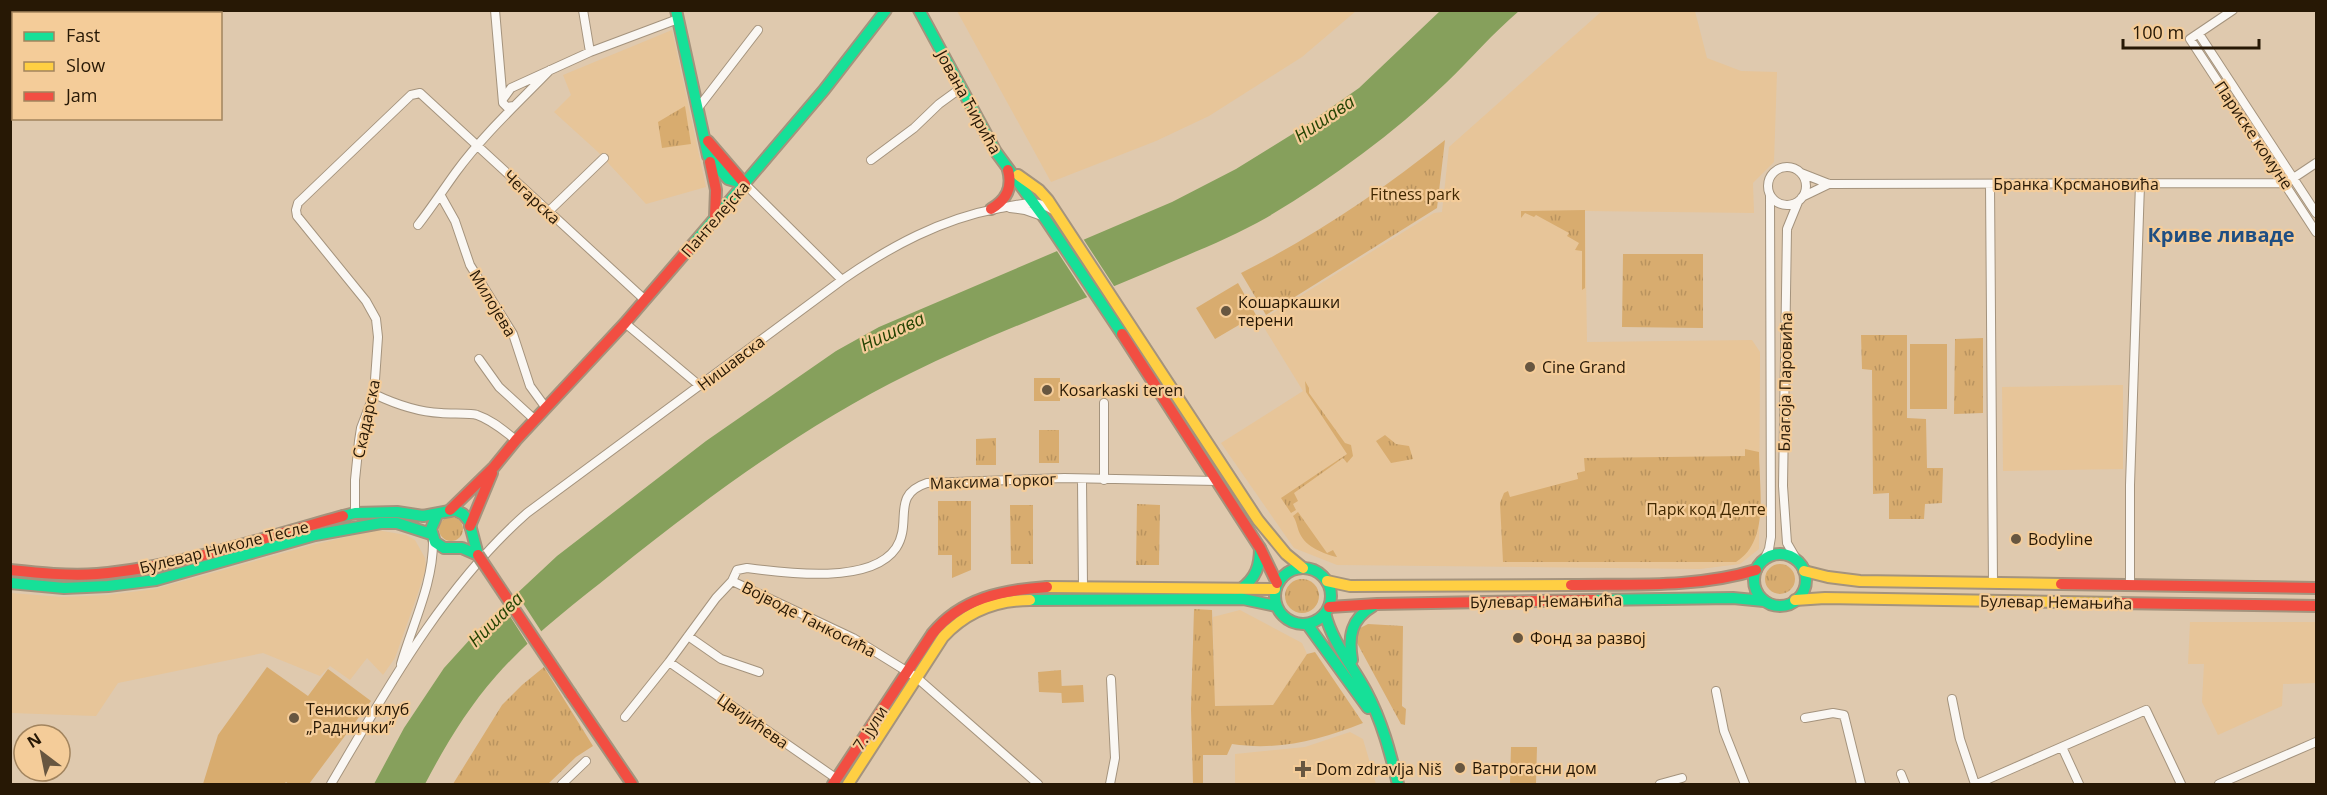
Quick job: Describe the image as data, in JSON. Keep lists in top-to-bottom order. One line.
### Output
{"streets":{"street":["Јована Ћирића","Париске комуне","Бранка Крсмановића","Чегарска","Пантелејска","Милојева","Нишавска","Благоја Паровића","Скадарска","Максима Горког","Булевар Николе Тесле","Булевар Немањића","Војводе Танкосића","Цвијићева","7. јули"]},"crossings":[["Јована Ћирића","Нишавска"],["Париске комуне","Бранка Крсмановића"],["Бранка Крсмановића","Благоја Паровића"],["Бранка Крсмановића","Булевар Немањића"],["Чегарска","Пантелејска"],["Чегарска","Скадарска"],["Пантелејска","Милојева"],["Пантелејска","Булевар Николе Тесле"],["Нишавска","Булевар Николе Тесле"],["Благоја Паровића","Булевар Немањића"],["Скадарска","Булевар Николе Тесле"],["Максима Горког","Војводе Танкосића"],["Војводе Танкосића","7. јули"],["Цвијићева","7. јули"]],"districts":["Криве ливаде"],"water":["Нишава"],"parks":["Fitness park","Парк код Делте"],"places":{"other":["Кошаркашки терени","Cine Grand","Kosarkaski teren","Bodyline","Фонд за развој","Тениски клуб „Раднички”","Ватрогасни дом"],"health":["Dom zdravlja Niš"]},"legend":["Fast","Slow","Jam"],"scale_bar":"100 m","north":"top left"}
